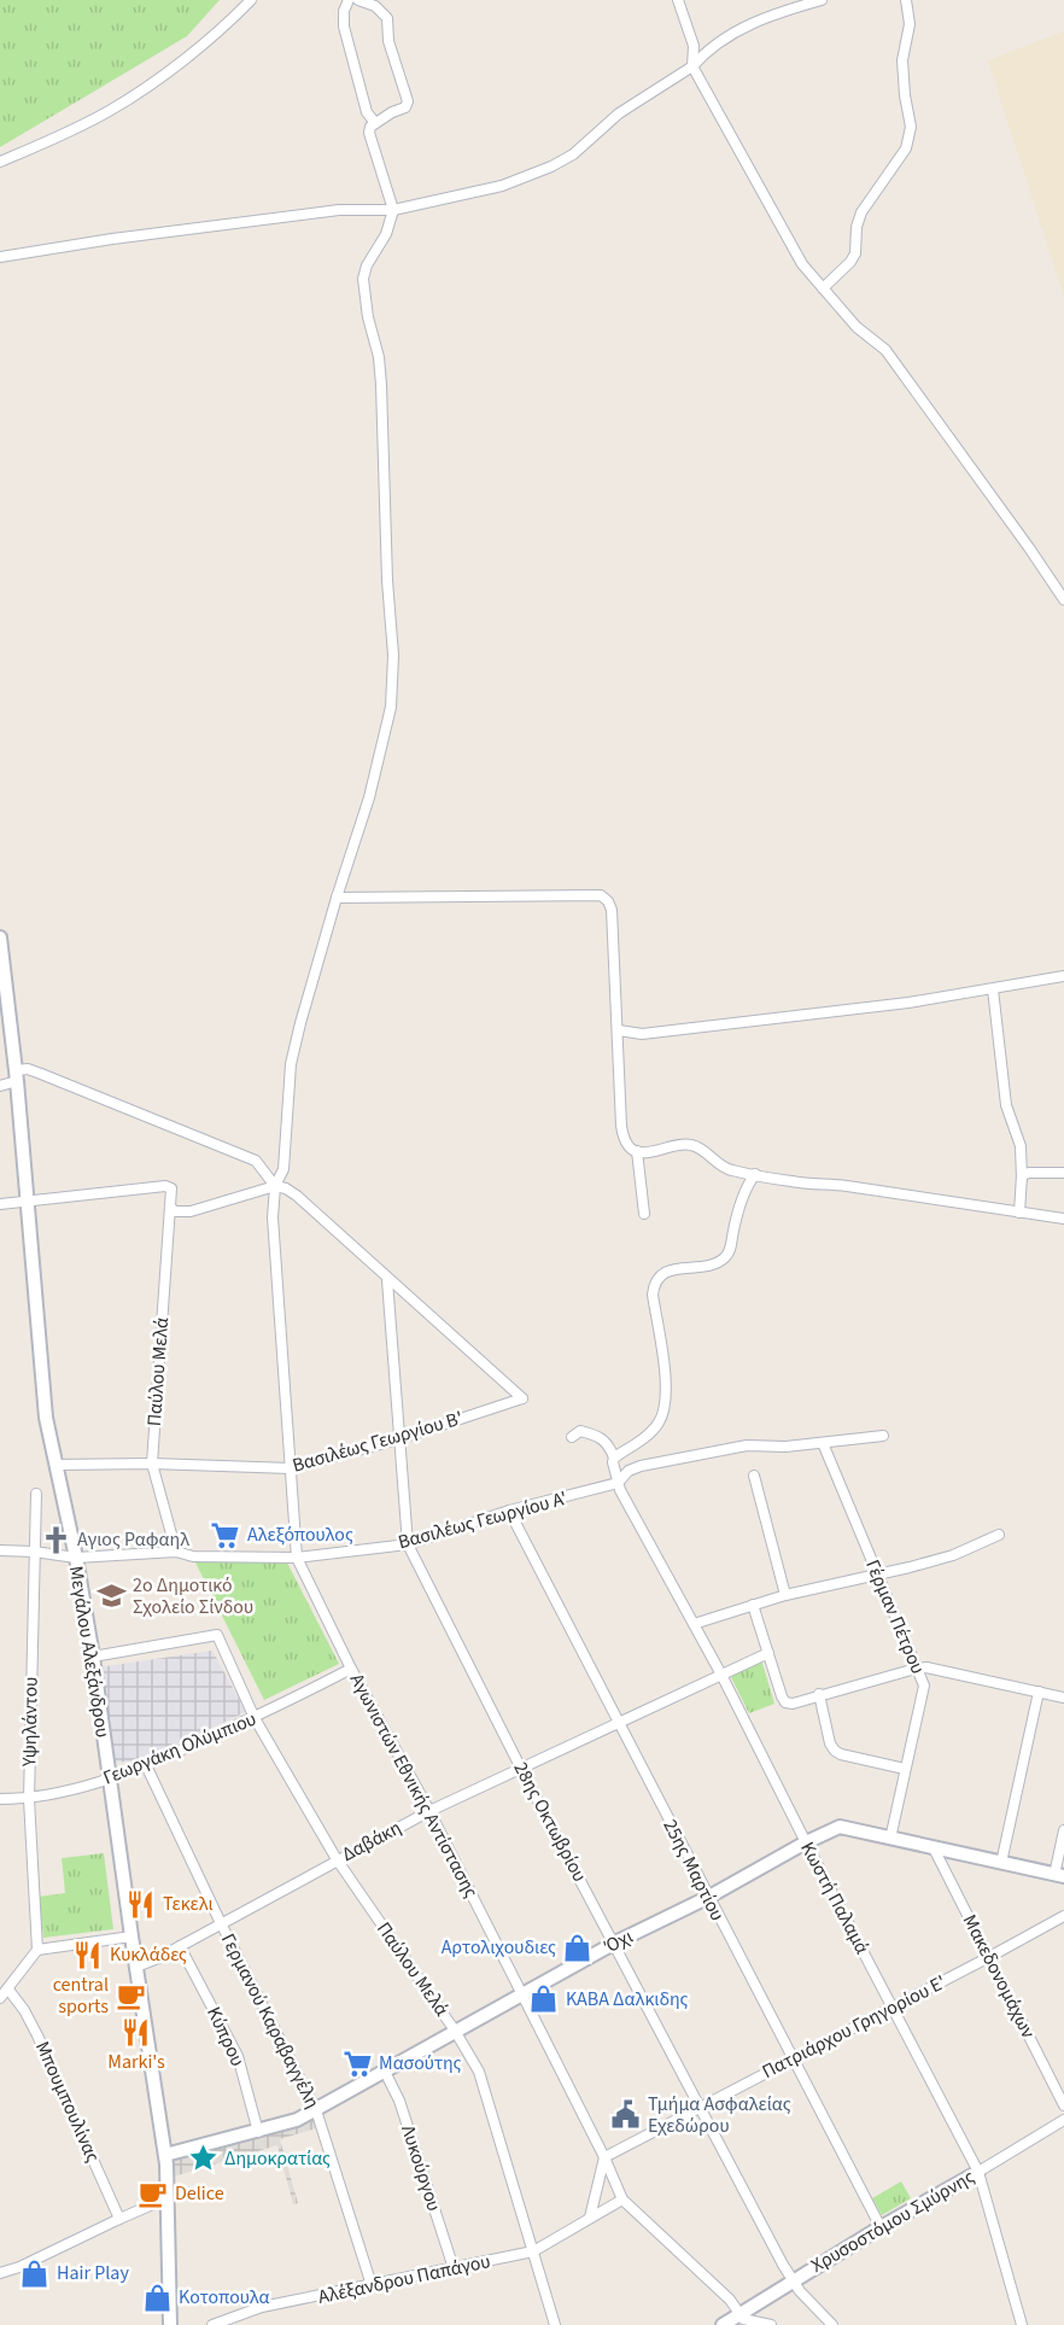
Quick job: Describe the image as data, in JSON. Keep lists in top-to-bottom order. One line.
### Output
{"streets":{"street":["Παύλου Μελά","Βασιλέως Γεωργίου Β'","Βασιλέως Γεωργίου Α'","Γέρμαν Πέτρου","Μεγάλου Αλεξάνδρου","Υψηλάντου","Γεωργάκη Ολύμπιου","Αγωνιστών Εθνικής Αντίστασης","28ης Οκτωβρίου","Δαβάκη","25ης Μαρτίου","Κωστή Παλαμά","Όχι","Μακεδονομάχων","Γερμανού Καραβαγγέλη","Πατριάρχου Γρηγορίου Ε'","Κύπρου","Μπουμπουλίνας","Λυκούργου","Χρυσοστόμου Σμύρνης","Αλέξανδρου Παπάγου"]},"crossings":[["Παύλου Μελά","Βασιλέως Γεωργίου Β'"],["Παύλου Μελά","Βασιλέως Γεωργίου Α'"],["Παύλου Μελά","Μεγάλου Αλεξάνδρου"],["Παύλου Μελά","Γεωργάκη Ολύμπιου"],["Παύλου Μελά","Δαβάκη"],["Παύλου Μελά","Όχι"],["Παύλου Μελά","Αλέξανδρου Παπάγου"],["Βασιλέως Γεωργίου Β'","Μεγάλου Αλεξάνδρου"],["Βασιλέως Γεωργίου Β'","Αγωνιστών Εθνικής Αντίστασης"],["Βασιλέως Γεωργίου Β'","28ης Οκτωβρίου"],["Βασιλέως Γεωργίου Α'","Γέρμαν Πέτρου"],["Βασιλέως Γεωργίου Α'","Μεγάλου Αλεξάνδρου"],["Βασιλέως Γεωργίου Α'","Υψηλάντου"],["Βασιλέως Γεωργίου Α'","Αγωνιστών Εθνικής Αντίστασης"],["Βασιλέως Γεωργίου Α'","28ης Οκτωβρίου"],["Βασιλέως Γεωργίου Α'","25ης Μαρτίου"],["Βασιλέως Γεωργίου Α'","Κωστή Παλαμά"],["Γέρμαν Πέτρου","Όχι"],["Μεγάλου Αλεξάνδρου","Γεωργάκη Ολύμπιου"],["Μεγάλου Αλεξάνδρου","Δαβάκη"],["Υψηλάντου","Γεωργάκη Ολύμπιου"],["Γεωργάκη Ολύμπιου","Αγωνιστών Εθνικής Αντίστασης"],["Γεωργάκη Ολύμπιου","Γερμανού Καραβαγγέλη"],["Αγωνιστών Εθνικής Αντίστασης","Δαβάκη"],["Αγωνιστών Εθνικής Αντίστασης","Όχι"],["Αγωνιστών Εθνικής Αντίστασης","Πατριάρχου Γρηγορίου Ε'"],["Αγωνιστών Εθνικής Αντίστασης","Χρυσοστόμου Σμύρνης"],["Αγωνιστών Εθνικής Αντίστασης","Αλέξανδρου Παπάγου"],["28ης Οκτωβρίου","Δαβάκη"],["28ης Οκτωβρίου","Όχι"],["28ης Οκτωβρίου","Πατριάρχου Γρηγορίου Ε'"],["28ης Οκτωβρίου","Χρυσοστόμου Σμύρνης"],["Δαβάκη","25ης Μαρτίου"],["Δαβάκη","Κωστή Παλαμά"],["Δαβάκη","Γερμανού Καραβαγγέλη"],["Δαβάκη","Κύπρου"],["25ης Μαρτίου","Όχι"],["25ης Μαρτίου","Πατριάρχου Γρηγορίου Ε'"],["25ης Μαρτίου","Χρυσοστόμου Σμύρνης"],["Κωστή Παλαμά","Όχι"],["Κωστή Παλαμά","Πατριάρχου Γρηγορίου Ε'"],["Κωστή Παλαμά","Χρυσοστόμου Σμύρνης"],["Όχι","Μακεδονομάχων"],["Όχι","Γερμανού Καραβαγγέλη"],["Όχι","Λυκούργου"],["Μακεδονομάχων","Πατριάρχου Γρηγορίου Ε'"],["Γερμανού Καραβαγγέλη","Αλέξανδρου Παπάγου"],["Λυκούργου","Αλέξανδρου Παπάγου"]],"places":{"supermarket":["Αλεξόπουλος","Μασούτης"],"church":["Αγιος Ραφαηλ"],"school or university":["2o Δημοτικό Σχολείο Σίνδου"],"restaurant":["Τεκελι","Κυκλάδες","Marki's"],"shop":["Αρτολιχουδιες","ΚΑΒΑ Δαλκιδης","Hair Play","Κοτοπουλα"],"cafe":["central sports","Delice"],"public building":["Τμήμα Ασφαλείας Εχεδώρου"],"place":["Δημοκρατίας"]}}
